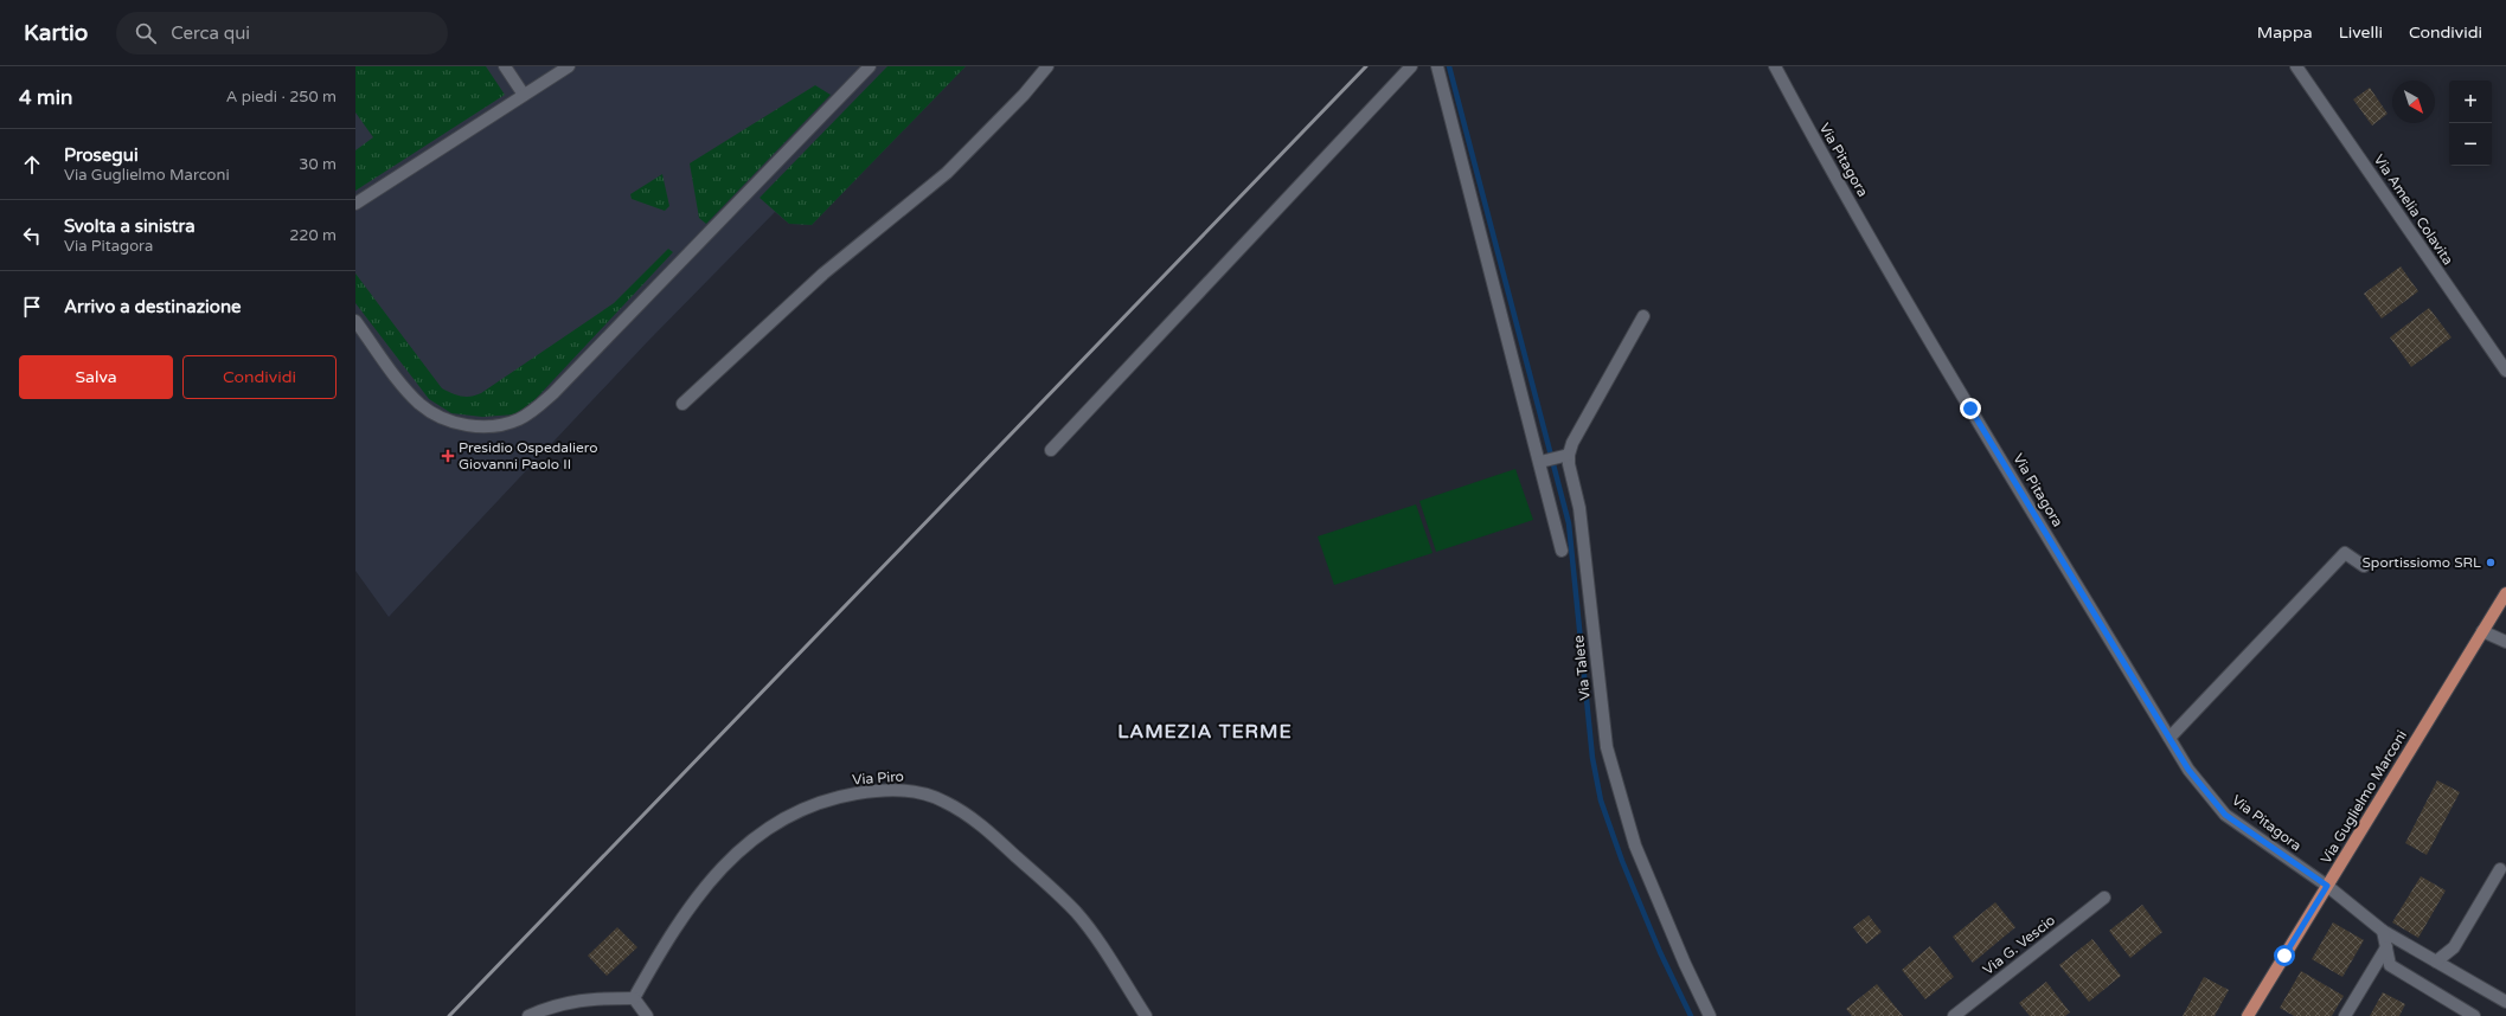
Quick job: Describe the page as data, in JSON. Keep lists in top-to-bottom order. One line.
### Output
{"streets":{"main road":["Via Guglielmo Marconi"],"street":["Via Pitagora","Via Amelia Colavita","Via Talete","Via Piro","Via G. Vescio"]},"crossings":[["Via Pitagora","Via Guglielmo Marconi"]],"districts":["LAMEZIA TERME"],"places":{"health":["Presidio Ospedaliero Giovanni Paolo II"],"other":["Sportissiomo SRL"]},"north":"bottom right","page":{"header":"Kartio","search":"Cerca qui","nav":["Mappa","Livelli","Condividi"],"heading":["4 min","A piedi · 250 m"],"map_buttons":["+","−"],"list":[["Prosegui","Via Guglielmo Marconi","30 m"],["Svolta a sinistra","Via Pitagora","220 m"],"Arrivo a destinazione"],"buttons":["Salva","Condividi"]}}
